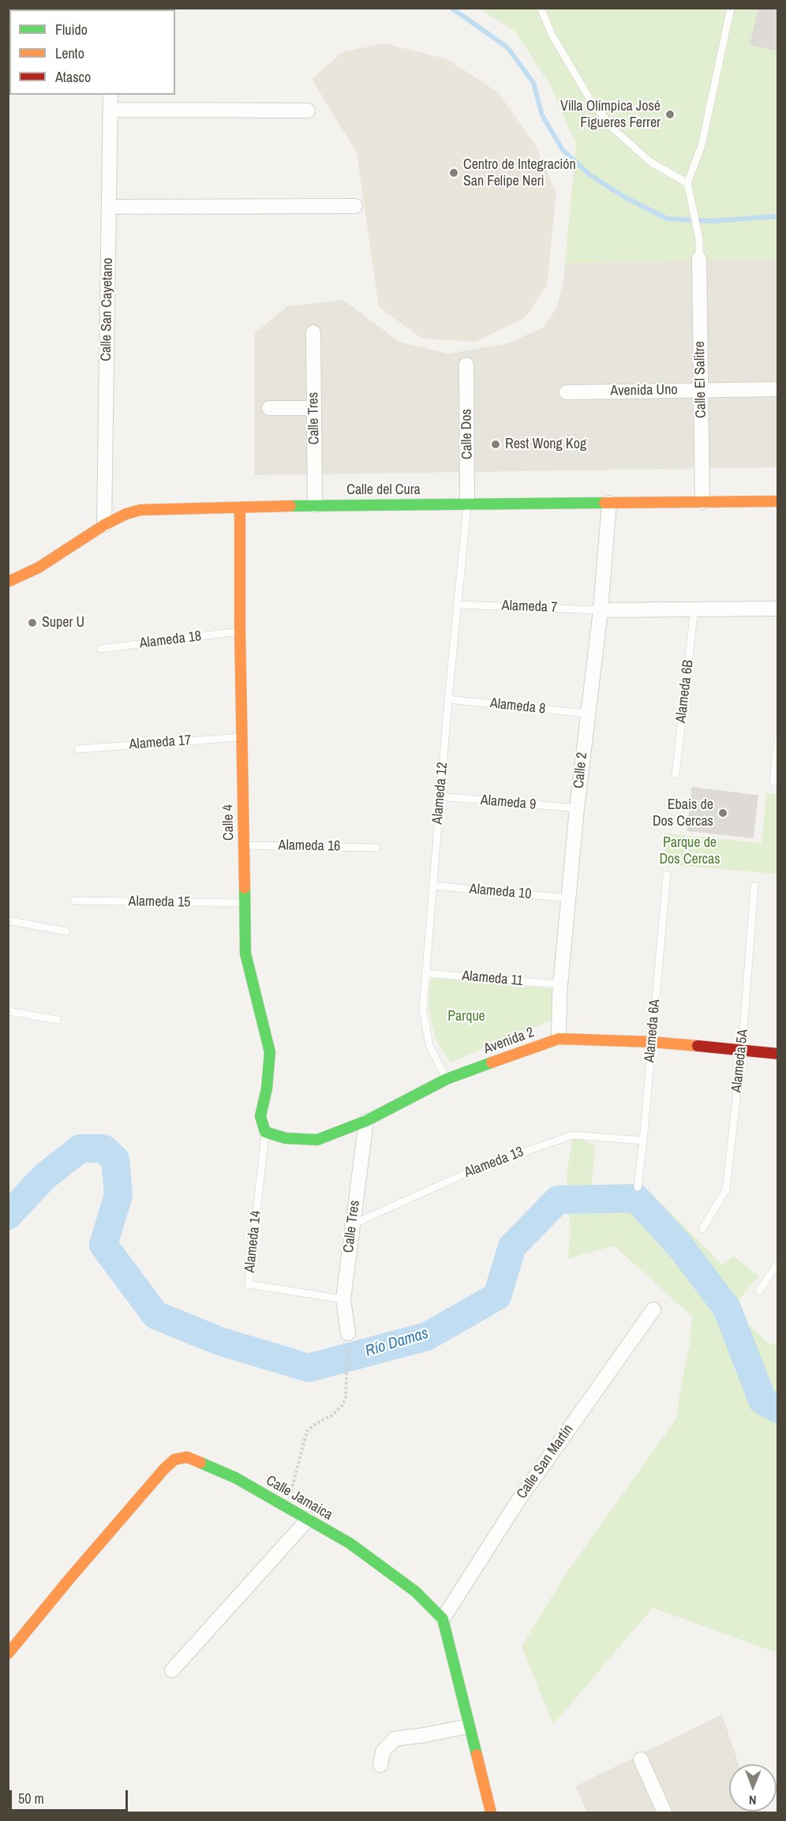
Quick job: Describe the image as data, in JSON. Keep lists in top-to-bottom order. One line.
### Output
{"streets":{"street":["Calle San Cayetano","Calle El Salitre","Avenida Uno","Calle Tres","Calle Dos","Calle del Cura","Calle 2","Calle 4","Avenida 2","Calle San Martín","Calle Jamaica"],"lane":["Alameda 7","Alameda 18","Alameda 6B","Alameda 8","Alameda 17","Alameda 12","Alameda 9","Alameda 16","Alameda 10","Alameda 15","Alameda 11","Alameda 6A","Alameda 5A","Alameda 13","Alameda 14"]},"crossings":[["Calle San Cayetano","Calle del Cura"],["Calle El Salitre","Avenida Uno"],["Calle El Salitre","Calle del Cura"],["Calle Tres","Calle del Cura"],["Calle Tres","Avenida 2"],["Calle Tres","Alameda 13"],["Calle Tres","Alameda 14"],["Calle Dos","Calle del Cura"],["Calle Dos","Alameda 12"],["Calle del Cura","Calle 2"],["Calle del Cura","Alameda 12"],["Calle del Cura","Calle 4"],["Alameda 7","Calle 2"],["Alameda 7","Alameda 12"],["Alameda 18","Calle 4"],["Alameda 8","Calle 2"],["Alameda 8","Alameda 12"],["Alameda 17","Calle 4"],["Calle 2","Alameda 9"],["Calle 2","Alameda 10"],["Calle 2","Alameda 11"],["Calle 2","Avenida 2"],["Alameda 12","Alameda 9"],["Alameda 12","Alameda 10"],["Alameda 12","Alameda 11"],["Alameda 12","Avenida 2"],["Calle 4","Alameda 16"],["Calle 4","Alameda 15"],["Calle 4","Avenida 2"],["Calle 4","Alameda 14"],["Alameda 6A","Avenida 2"],["Alameda 6A","Alameda 13"],["Avenida 2","Alameda 5A"],["Avenida 2","Alameda 14"],["Calle San Martín","Calle Jamaica"]],"water":["Río Damas"],"parks":["Parque de Dos Cercas","Parque"],"places":["Villa Olímpica José Figueres Ferrer","Centro de Integración San Felipe Neri","Rest Wong Kog","Super U","Ebais de Dos Cercas"],"legend":["Fluido","Lento","Atasco"],"scale_bar":"50 m","north":"bottom"}
